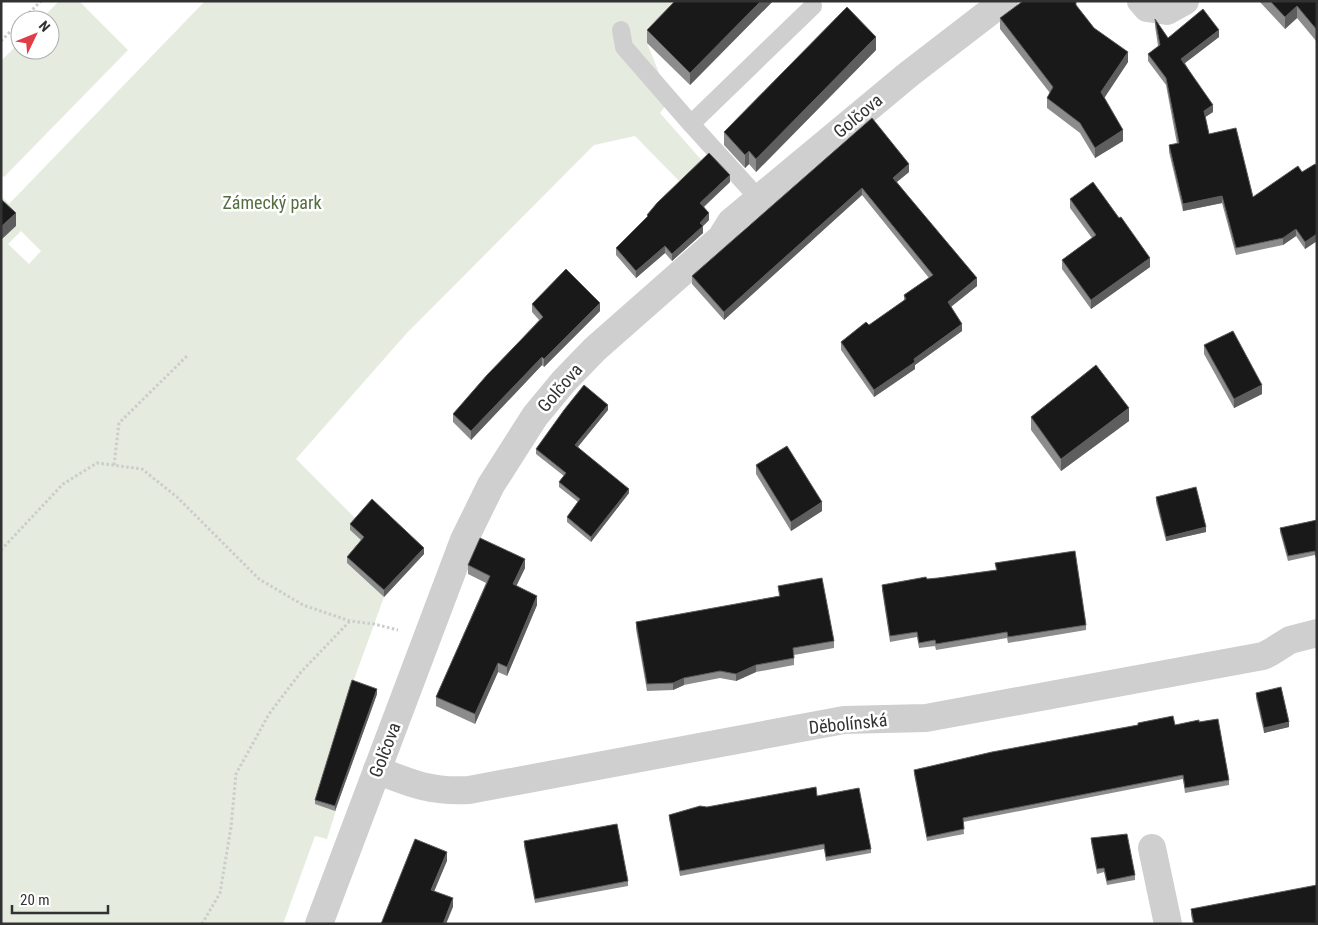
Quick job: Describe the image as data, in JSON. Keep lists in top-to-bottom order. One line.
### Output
{"streets":{"street":["Golčova","Děbolínská"]},"crossings":[["Golčova","Děbolínská"]],"parks":["Zámecký park"],"scale_bar":"20 m","north":"top right"}
